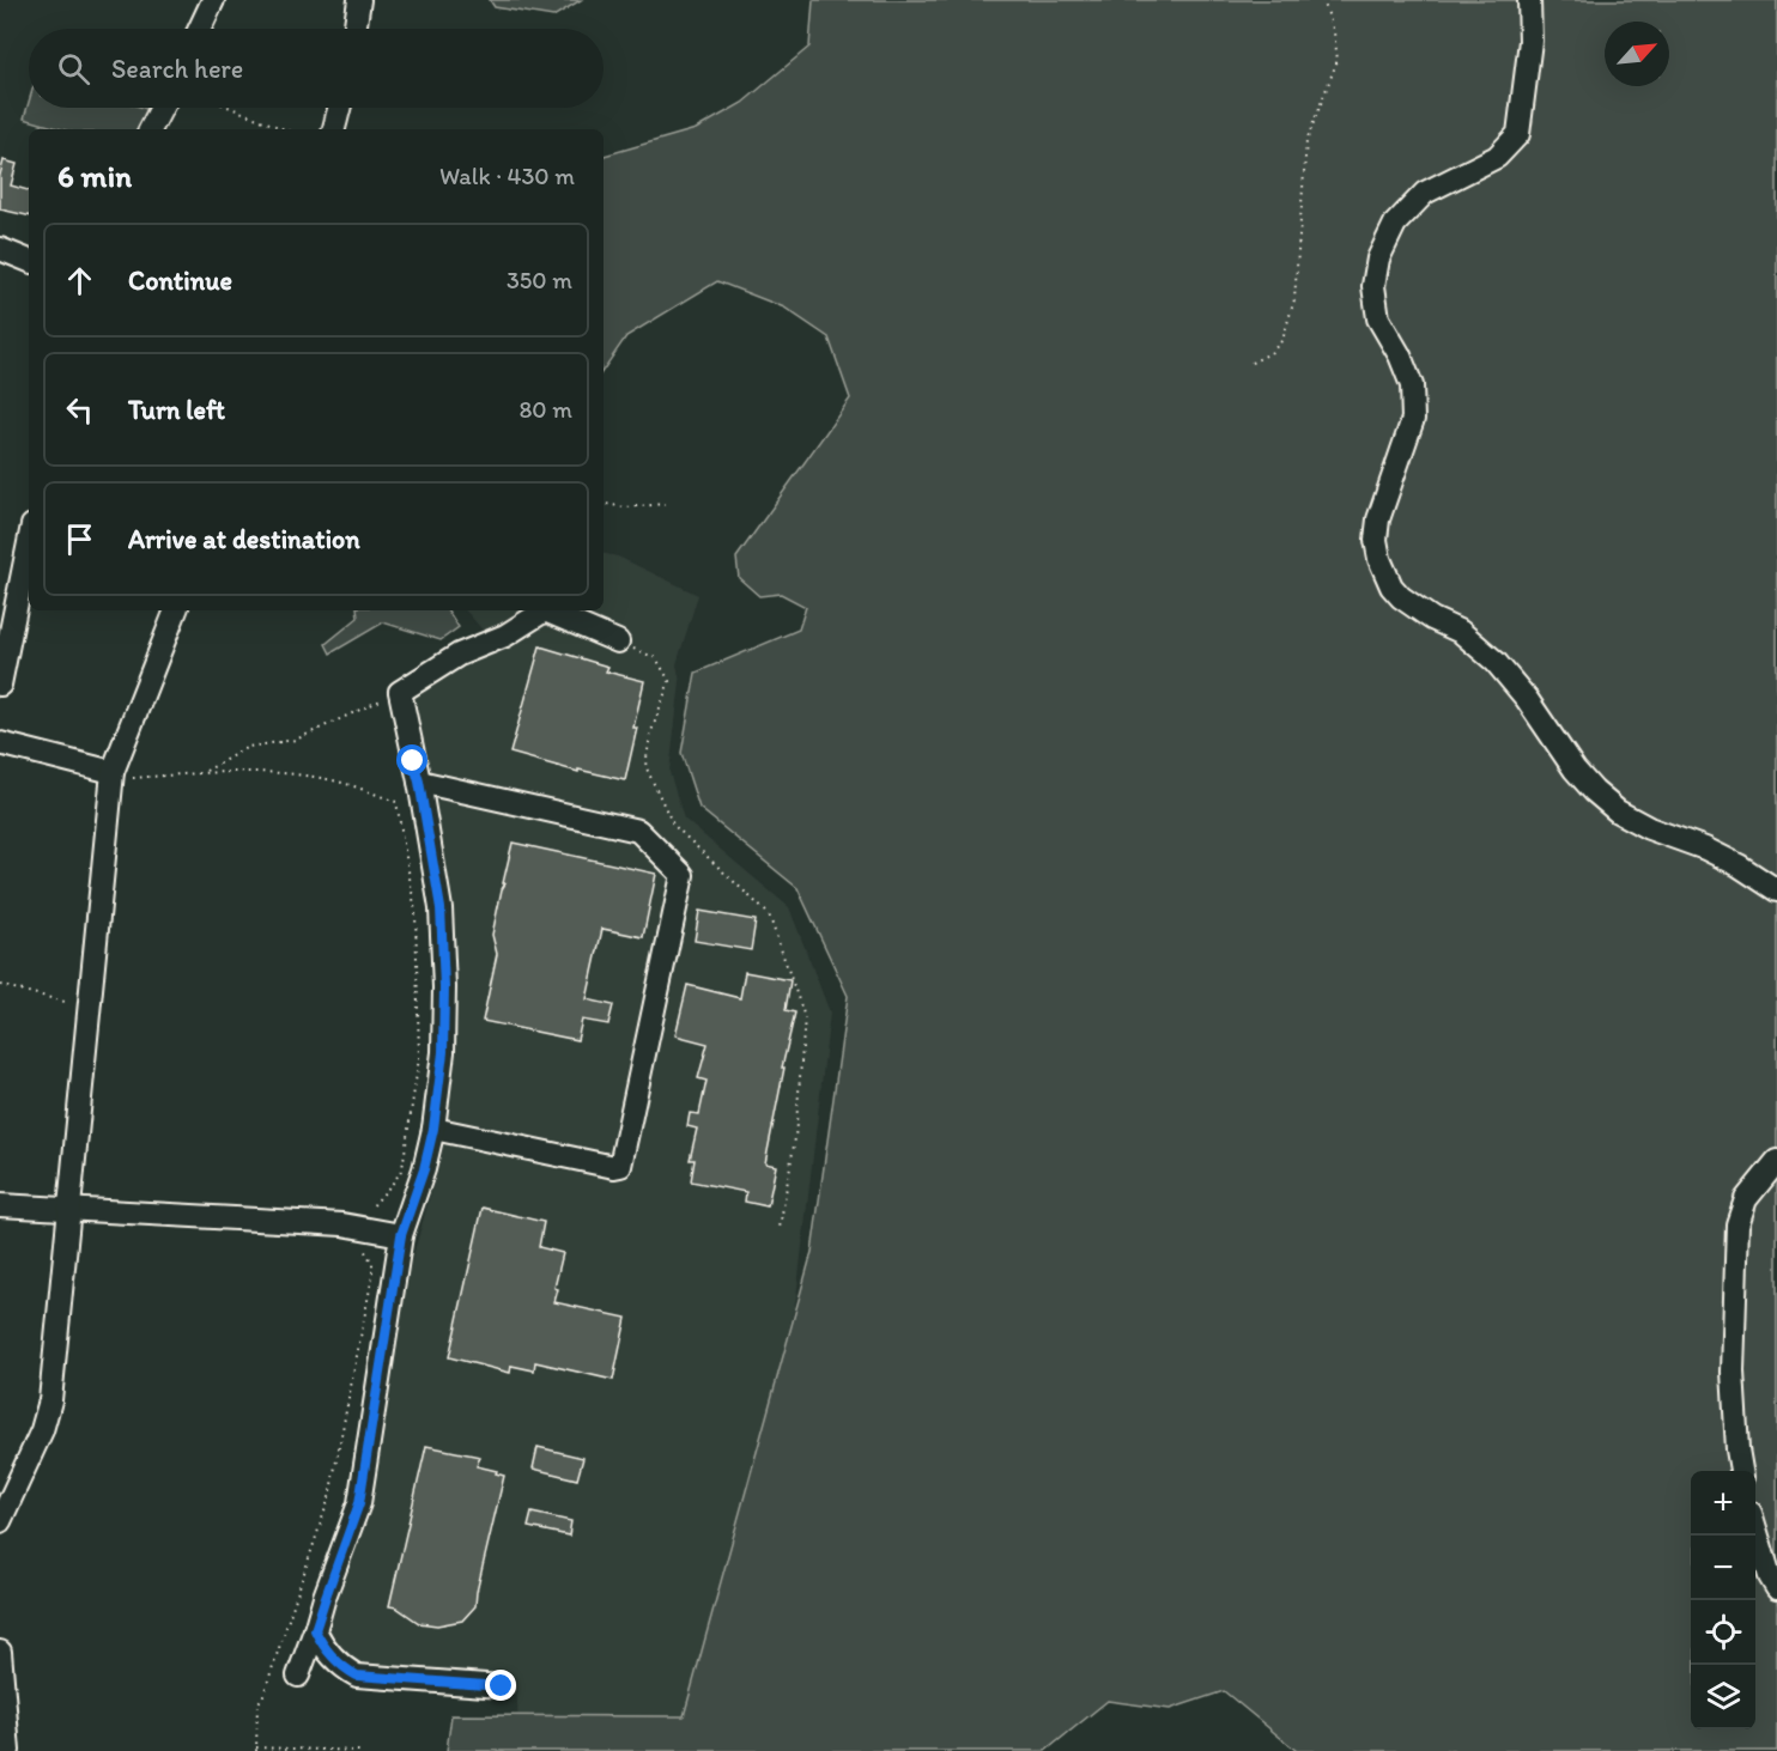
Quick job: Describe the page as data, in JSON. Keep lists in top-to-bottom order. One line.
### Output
{"north":"top right","page":{"search":"Search here","heading":["6 min","Walk · 430 m"],"list":[["Continue","350 m"],["Turn left","80 m"],"Arrive at destination"],"map_buttons":["+","−"]}}
